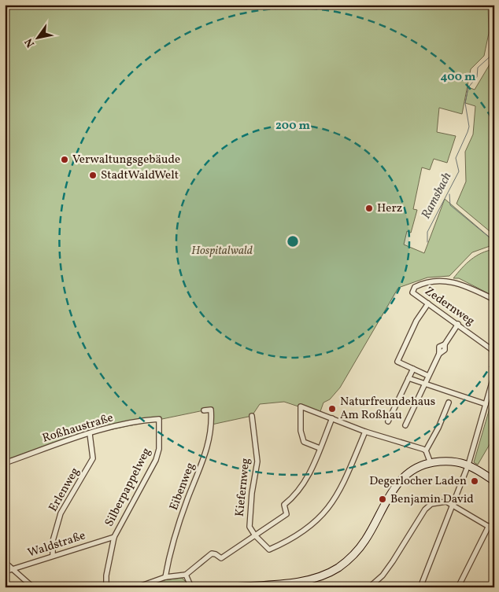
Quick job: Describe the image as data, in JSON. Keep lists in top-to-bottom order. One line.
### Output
{"streets":{"street":["Zedernweg","Roßhaustraße","Eibenweg","Silberpappelweg","Kiefernweg","Erlenweg","Waldstraße"]},"crossings":[["Roßhaustraße","Silberpappelweg"],["Roßhaustraße","Erlenweg"],["Silberpappelweg","Waldstraße"],["Erlenweg","Waldstraße"]],"water":["Ramsbach"],"parks":["Hospitalwald"],"places":["Verwaltungsgebäude","StadtWaldWelt","Herz","Naturfreundehaus Am Roßhau","Degerlocher Laden","Benjamin David"],"north":"bottom left","rings":["400 m","200 m"]}
